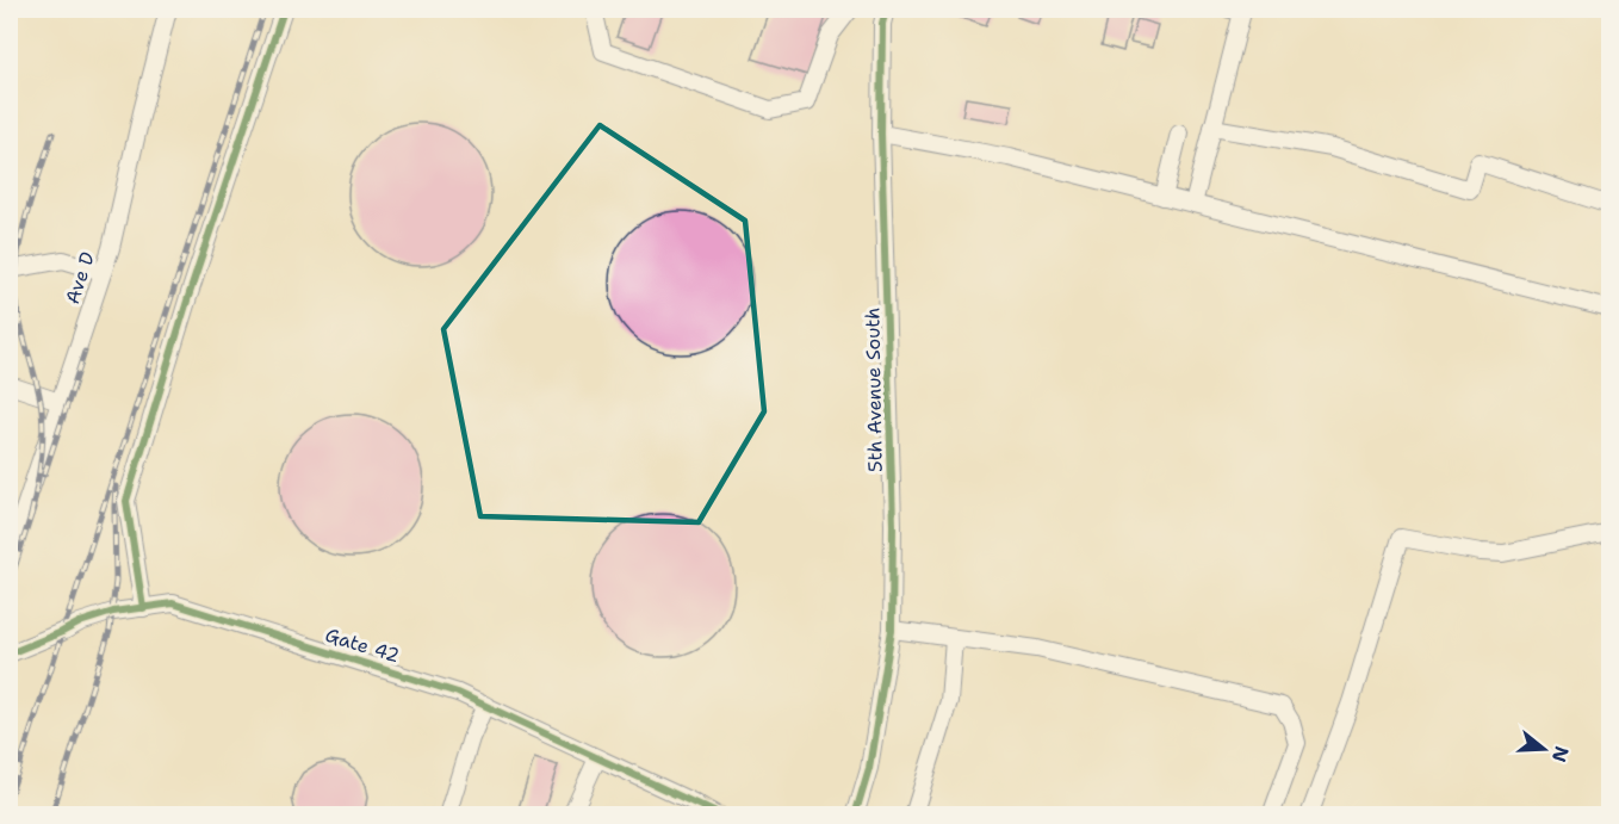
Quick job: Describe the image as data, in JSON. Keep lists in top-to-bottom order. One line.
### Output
{"streets":{"street":["Ave D","5th Avenue South","Gate 42"]},"north":"right"}
